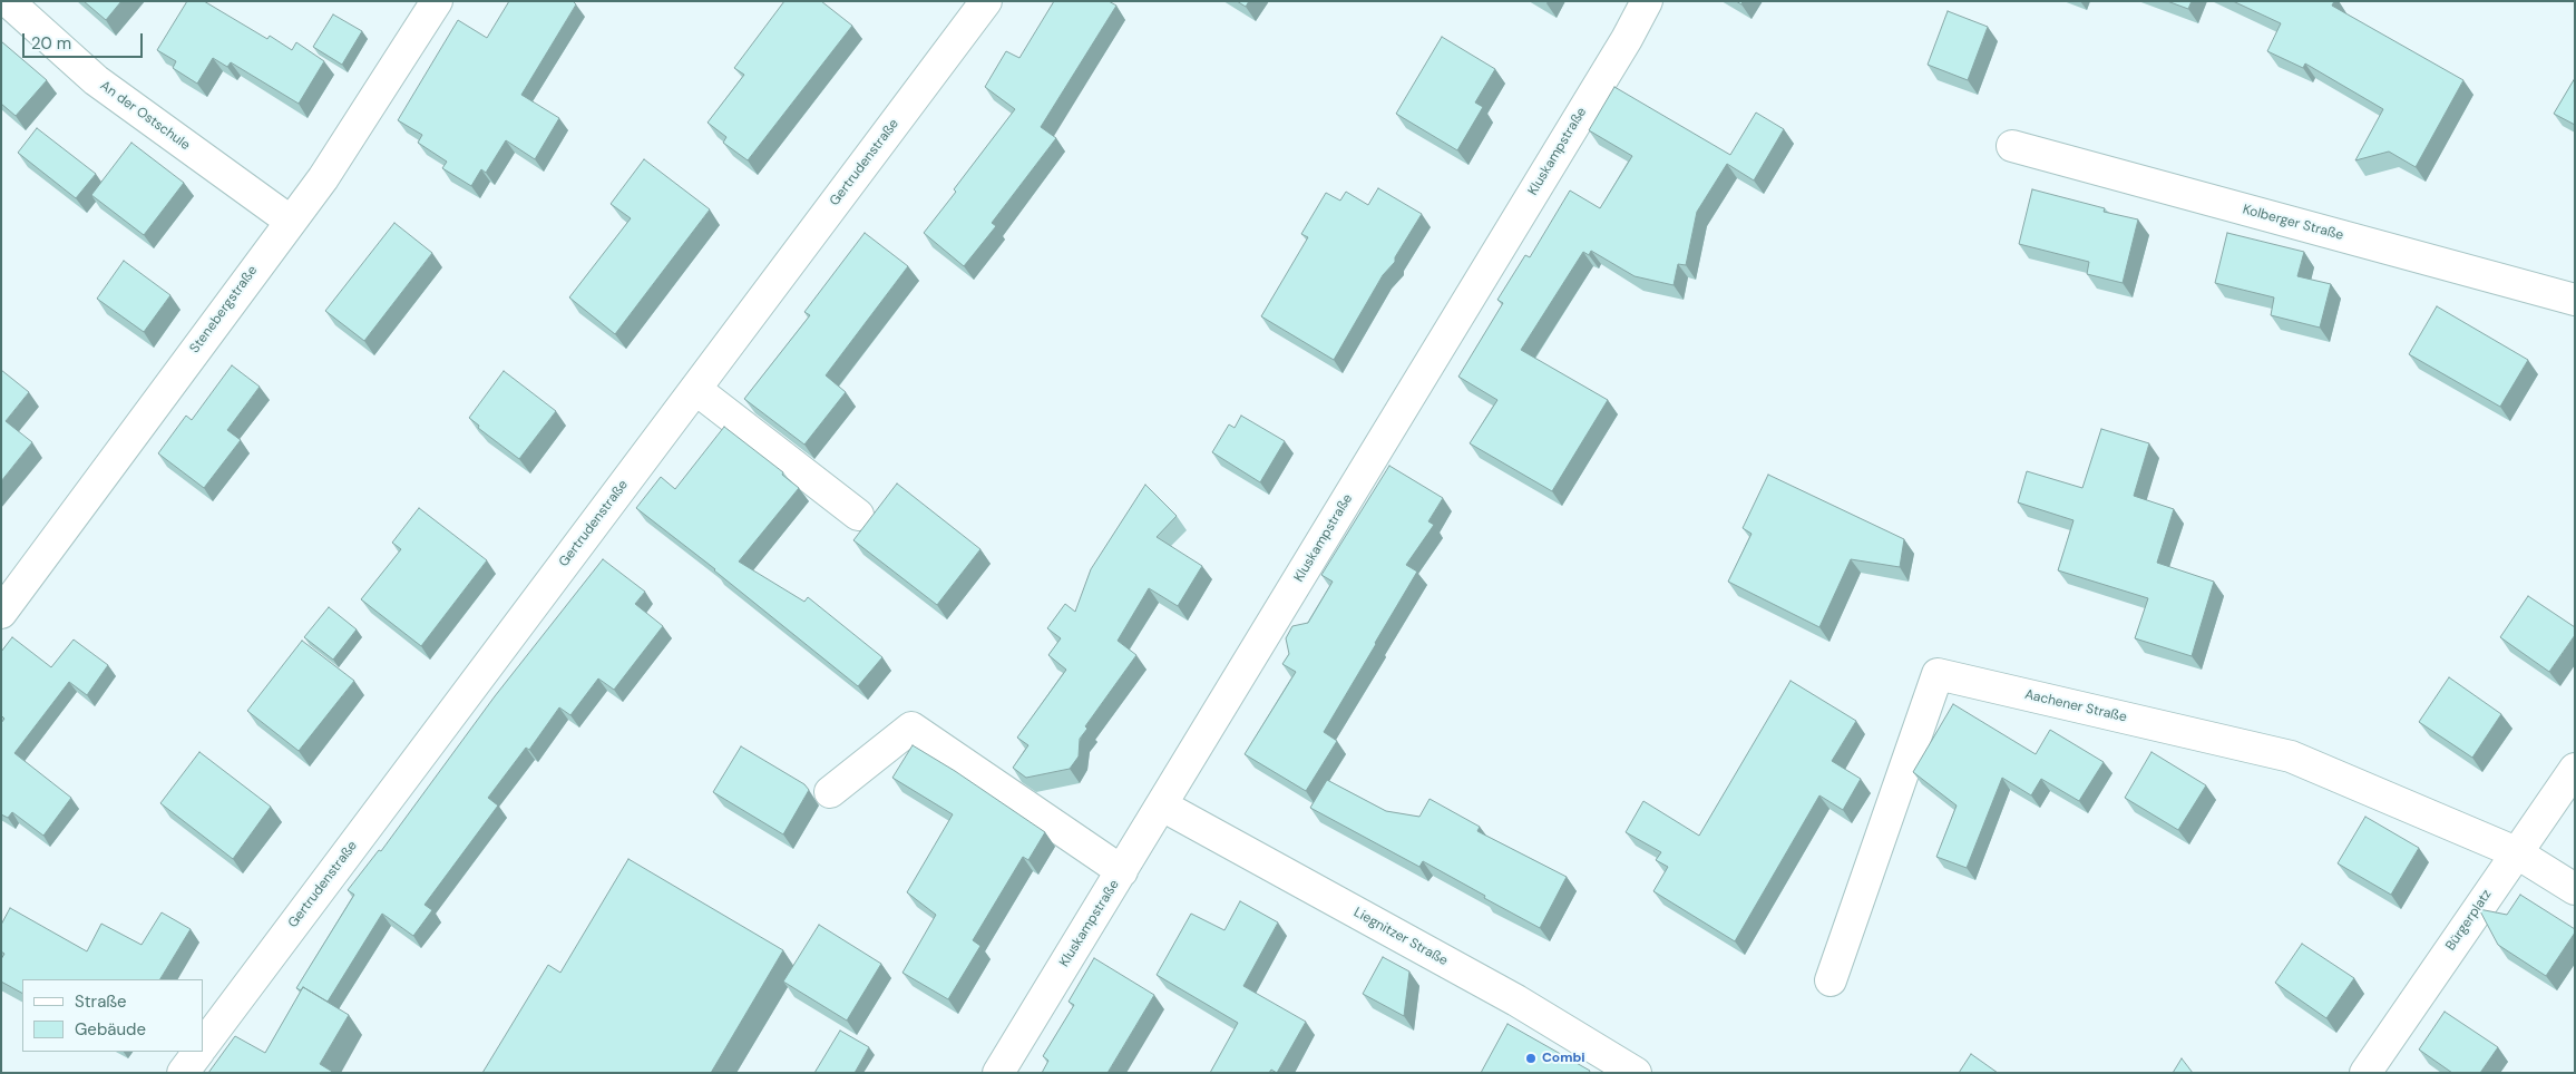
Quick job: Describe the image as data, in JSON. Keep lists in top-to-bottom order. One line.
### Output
{"streets":{"street":["An der Ostschule","Kluskampstraße","Gertrudenstraße","Kolberger Straße","Stenebergstraße","Aachener Straße","Bürgerplatz","Liegnitzer Straße"]},"crossings":[["An der Ostschule","Stenebergstraße"],["Kluskampstraße","Liegnitzer Straße"],["Aachener Straße","Bürgerplatz"]],"places":["Combi"],"legend":["Straße","Gebäude"],"scale_bar":"20 m"}
